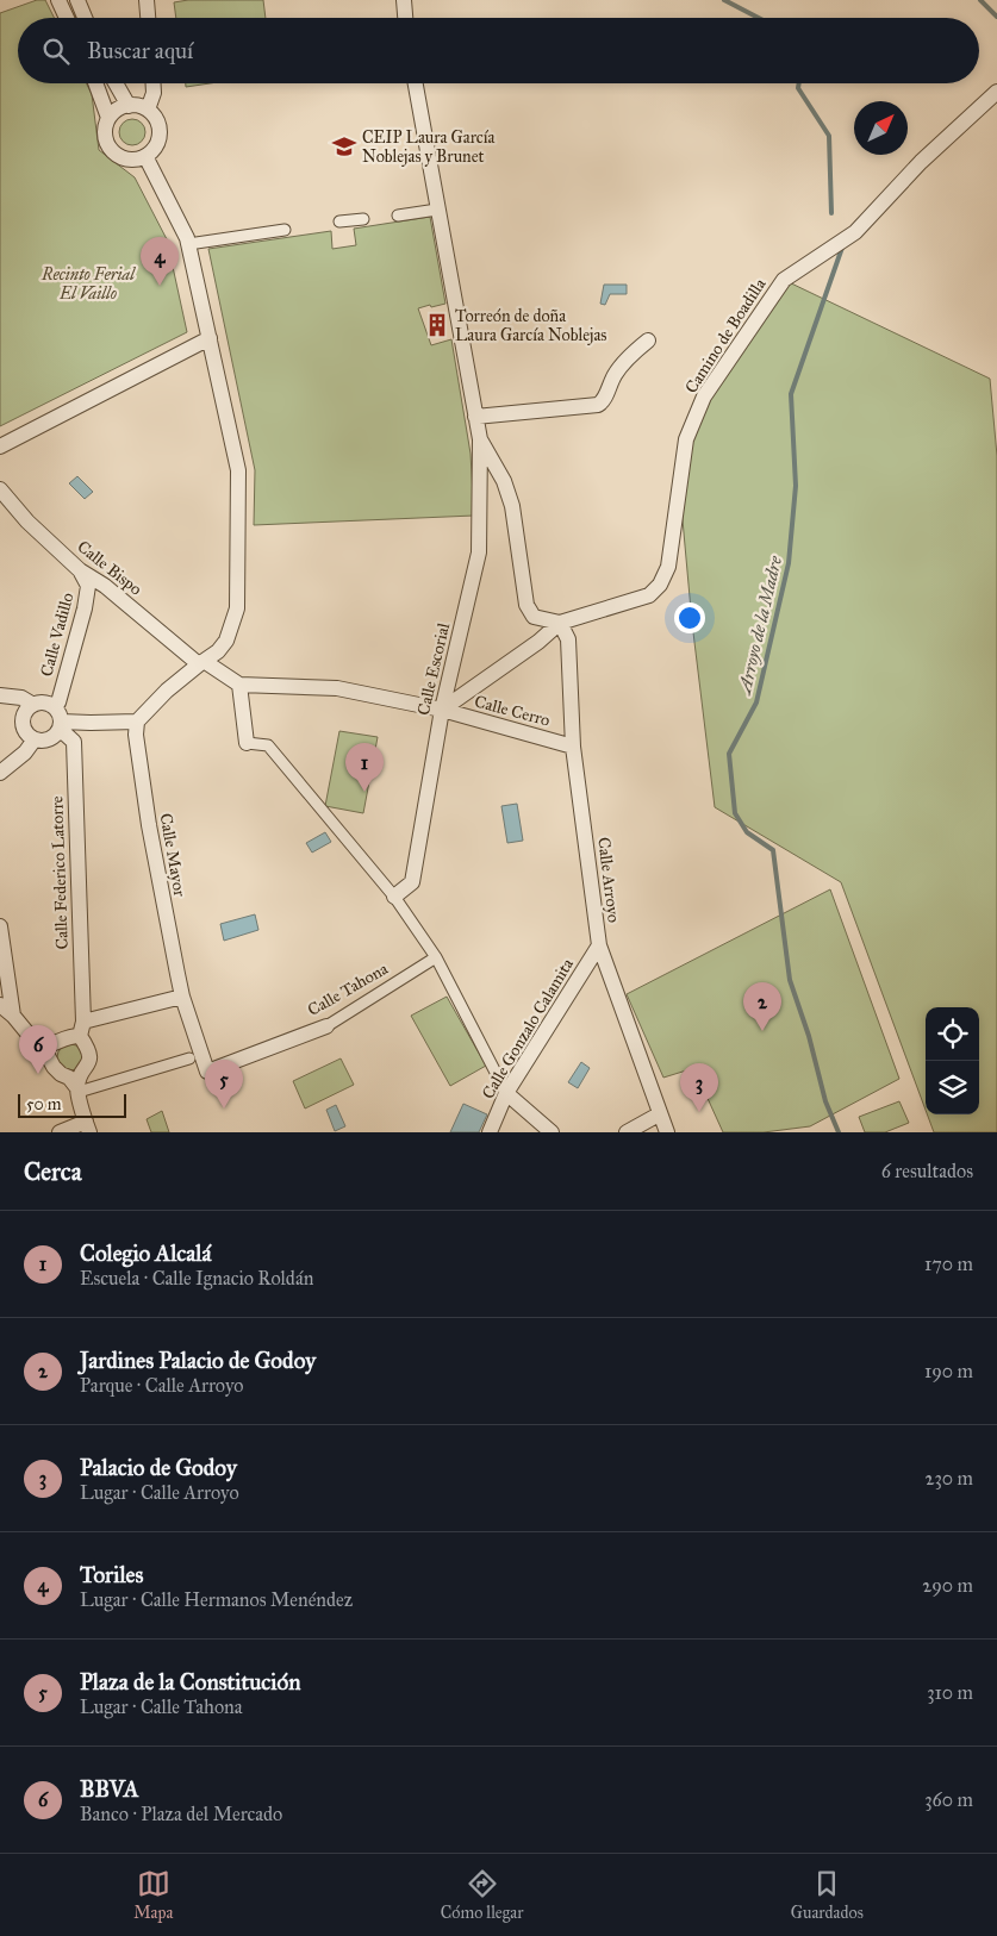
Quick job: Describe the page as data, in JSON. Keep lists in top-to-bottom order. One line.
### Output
{"streets":{"street":["Camino de Boadilla","Calle Bispo","Calle Vadillo","Calle Escorial","Calle Cerro","Calle Mayor","Calle Federico Latorre","Calle Arroyo","Calle Tahona","Calle Gonzalo Calamita"]},"crossings":[["Camino de Boadilla","Calle Arroyo"],["Calle Bispo","Calle Vadillo"],["Calle Bispo","Calle Cerro"],["Calle Vadillo","Calle Federico Latorre"],["Calle Escorial","Calle Cerro"],["Calle Cerro","Calle Arroyo"],["Calle Mayor","Calle Tahona"],["Calle Arroyo","Calle Gonzalo Calamita"]],"water":["Arroyo de la Madre"],"parks":["Recinto Ferial El Vaillo"],"places":{"school or university":["CEIP Laura García Noblejas y Brunet"],"building":["Torreón de doña Laura García Noblejas"]},"scale_bar":"50 m","north":"top right","page":{"search":"Buscar aquí","pins":["4","1","2","6","5","3"],"scale":"50 m","heading":["Cerca","6 resultados"],"list":[{"mark":"1","name":"Colegio Alcalá","note":"Escuela · Calle Ignacio Roldán","value":"170 m"},{"mark":"2","name":"Jardines Palacio de Godoy","note":"Parque · Calle Arroyo","value":"190 m"},{"mark":"3","name":"Palacio de Godoy","note":"Lugar · Calle Arroyo","value":"230 m"},{"mark":"4","name":"Toriles","note":"Lugar · Calle Hermanos Menéndez","value":"290 m"},{"mark":"5","name":"Plaza de la Constitución","note":"Lugar · Calle Tahona","value":"310 m"},{"mark":"6","name":"BBVA","note":"Banco · Plaza del Mercado","value":"360 m"}],"nav":["Mapa","Cómo llegar","Guardados"]}}
